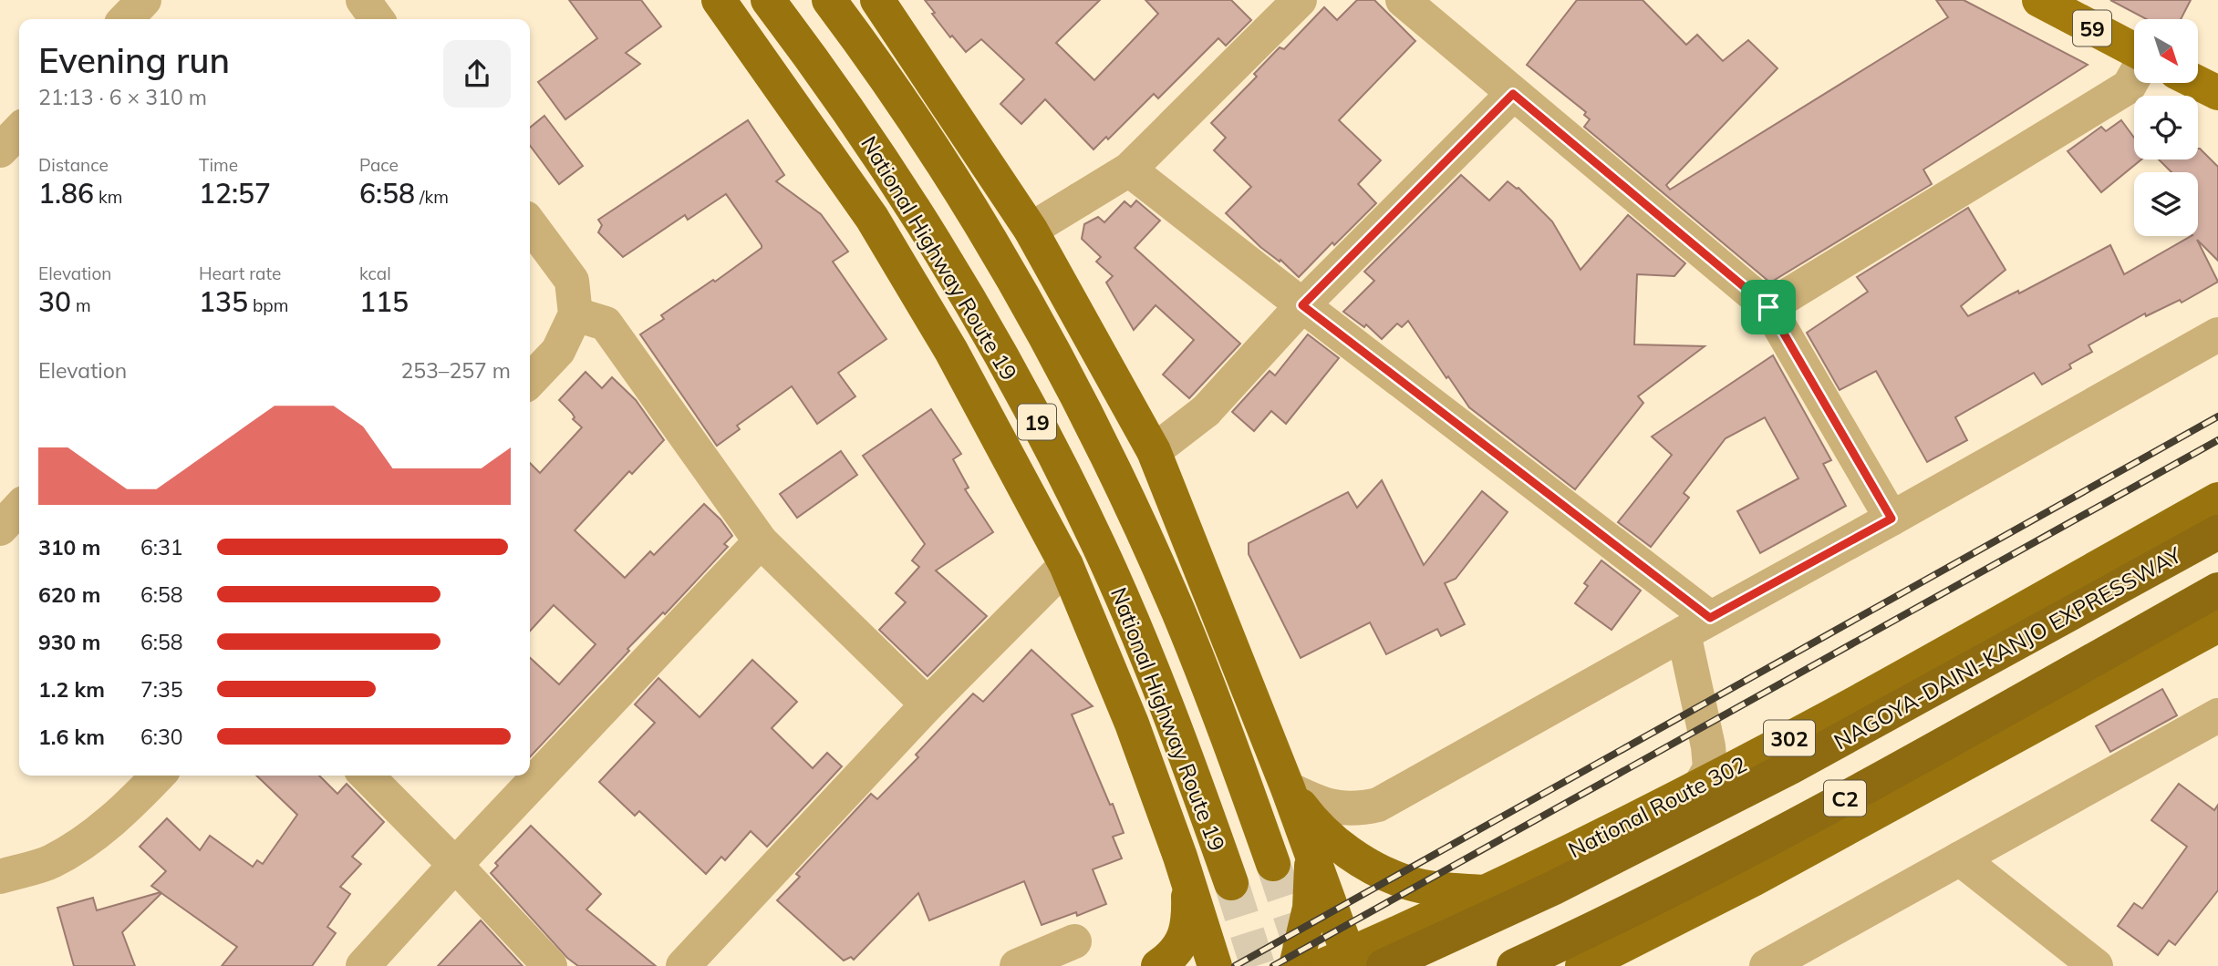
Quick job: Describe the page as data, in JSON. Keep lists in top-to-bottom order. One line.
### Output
{"streets":{"highway":["National Highway Route 19","19","NAGOYA-DAINI-KANJO EXPRESSWAY","302","C2","National Route 302"],"main road":["59"]},"north":"bottom right","page":{"heading":["Evening run","21:13 · 6 × 310 m"],"stats":[["Distance","1.86 km"],["Time","12:57"],["Pace","6:58 /km"],["Elevation","30 m"],["Heart rate","135 bpm"],["kcal","115"]],"chart":["Elevation","253–257 m"],"list":[{"name":"310 m","note":"6:31"},{"name":"620 m","note":"6:58"},{"name":"930 m","note":"6:58"},{"name":"1.2 km","note":"7:35"},{"name":"1.6 km","note":"6:30"}]}}
